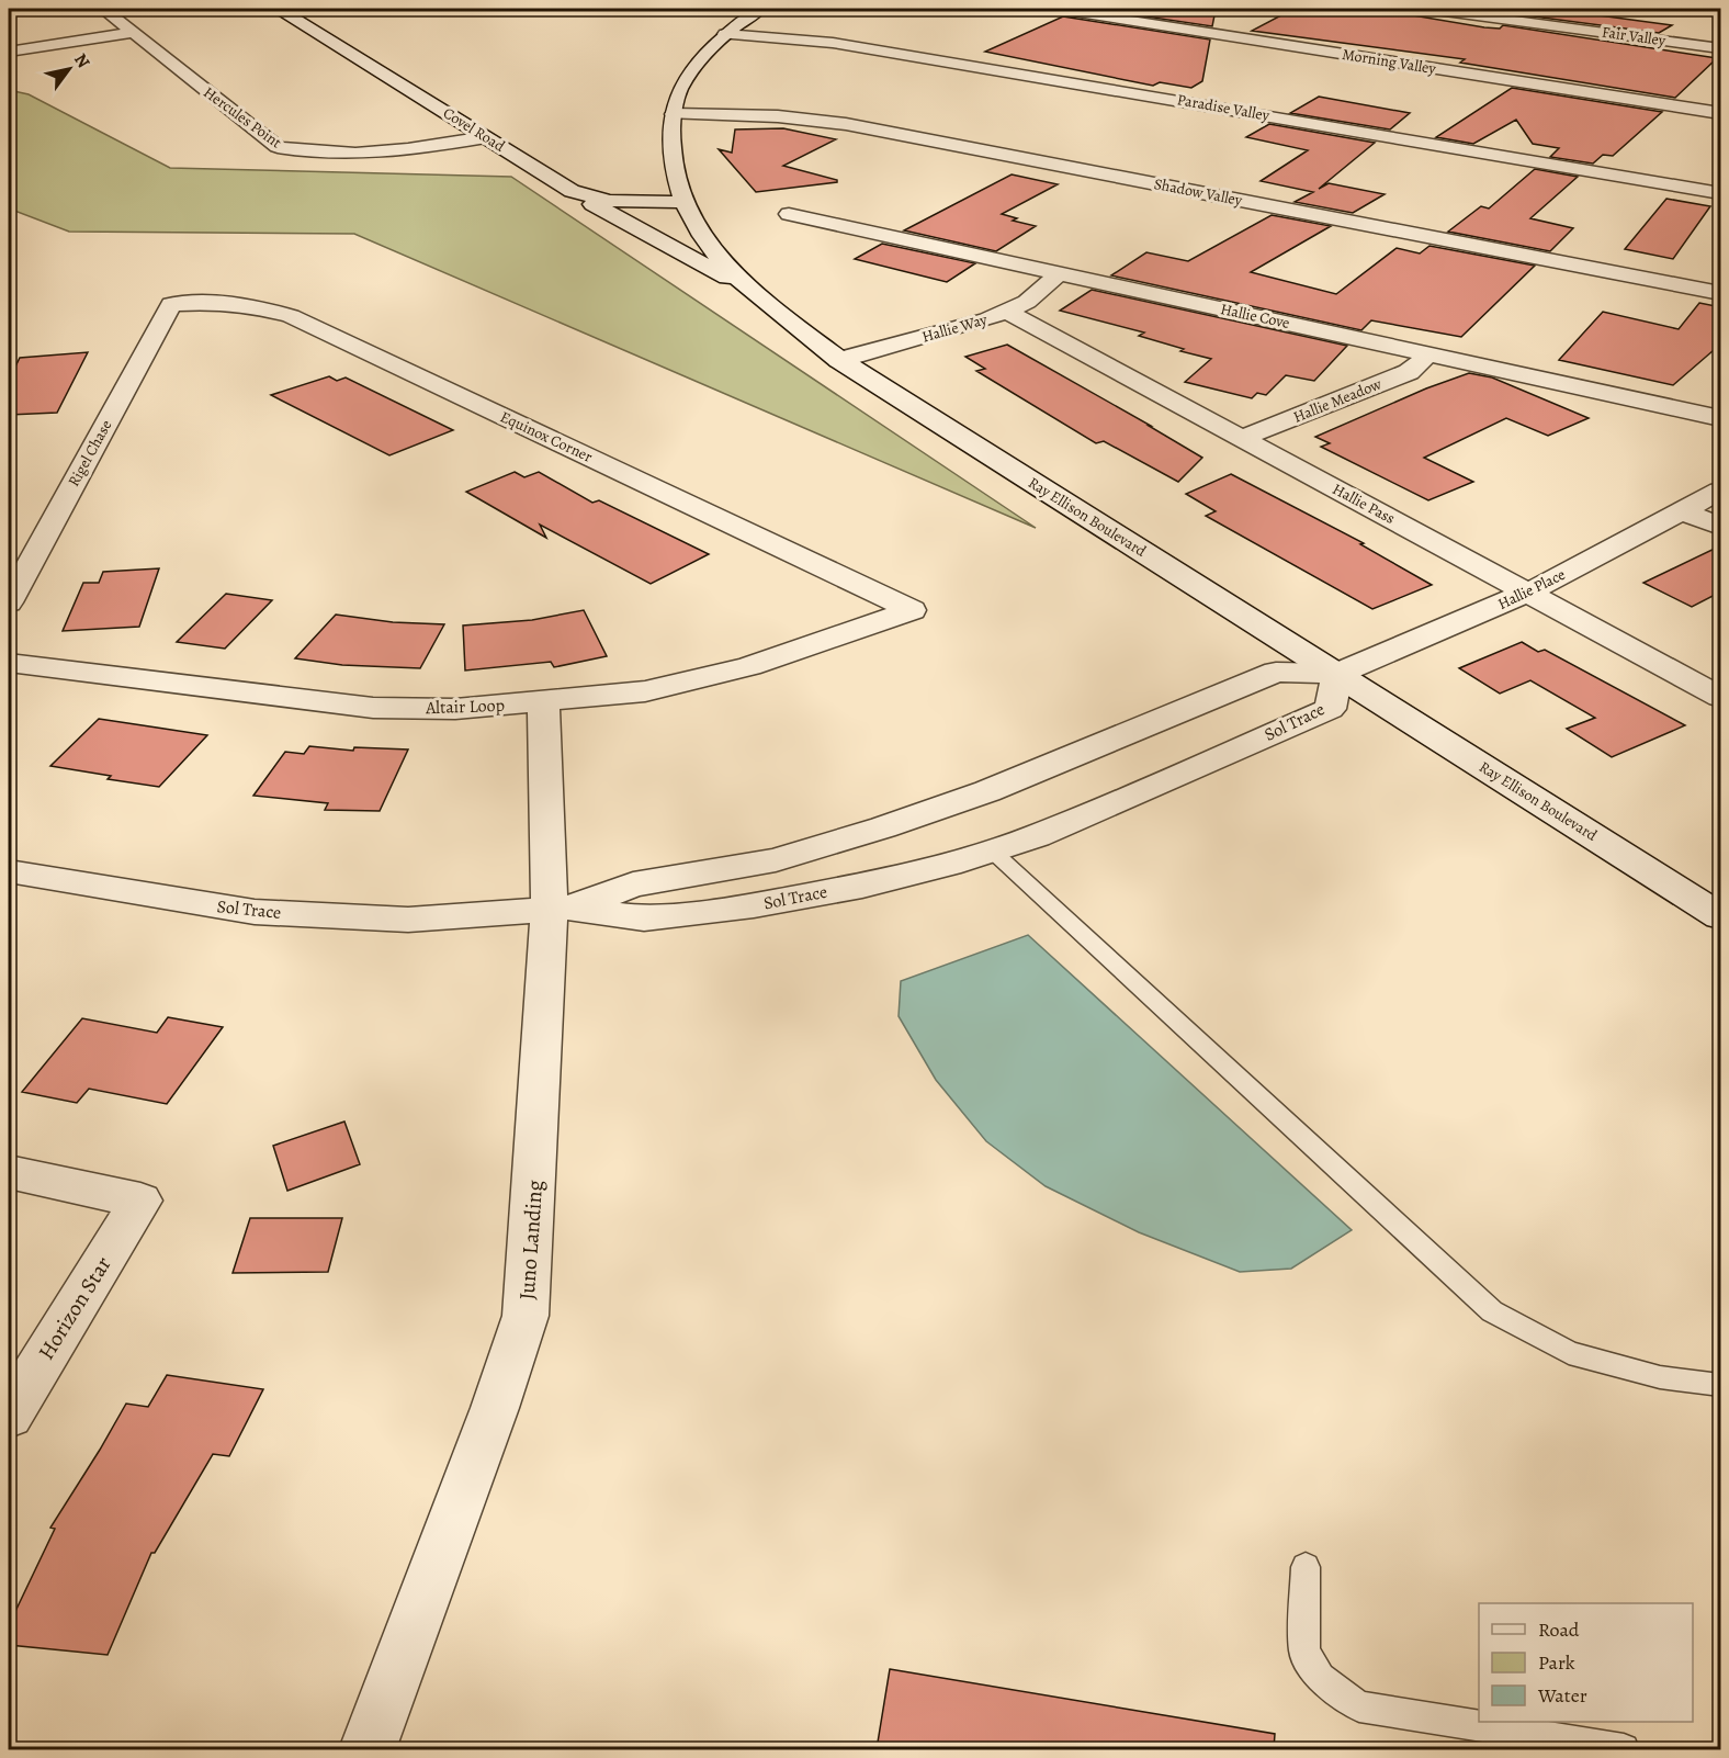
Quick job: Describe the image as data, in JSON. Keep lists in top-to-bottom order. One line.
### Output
{"streets":{"street":["Fair Valley","Morning Valley","Paradise Valley","Hercules Point","Covel Road","Shadow Valley","Hallie Cove","Hallie Way","Hallie Meadow","Equinox Corner","Rigel Chase","Hallie Pass","Ray Ellison Boulevard","Hallie Place","Altair Loop","Sol Trace","Juno Landing","Horizon Star"]},"crossings":[["Paradise Valley","Ray Ellison Boulevard"],["Hercules Point","Covel Road"],["Covel Road","Ray Ellison Boulevard"],["Shadow Valley","Ray Ellison Boulevard"],["Hallie Cove","Hallie Way"],["Hallie Cove","Hallie Meadow"],["Hallie Way","Hallie Pass"],["Hallie Way","Ray Ellison Boulevard"],["Hallie Meadow","Hallie Pass"],["Equinox Corner","Rigel Chase"],["Equinox Corner","Altair Loop"],["Hallie Pass","Hallie Place"],["Ray Ellison Boulevard","Hallie Place"],["Ray Ellison Boulevard","Sol Trace"],["Hallie Place","Sol Trace"],["Altair Loop","Juno Landing"],["Sol Trace","Juno Landing"]],"legend":["Road","Park","Water"],"north":"top right"}
